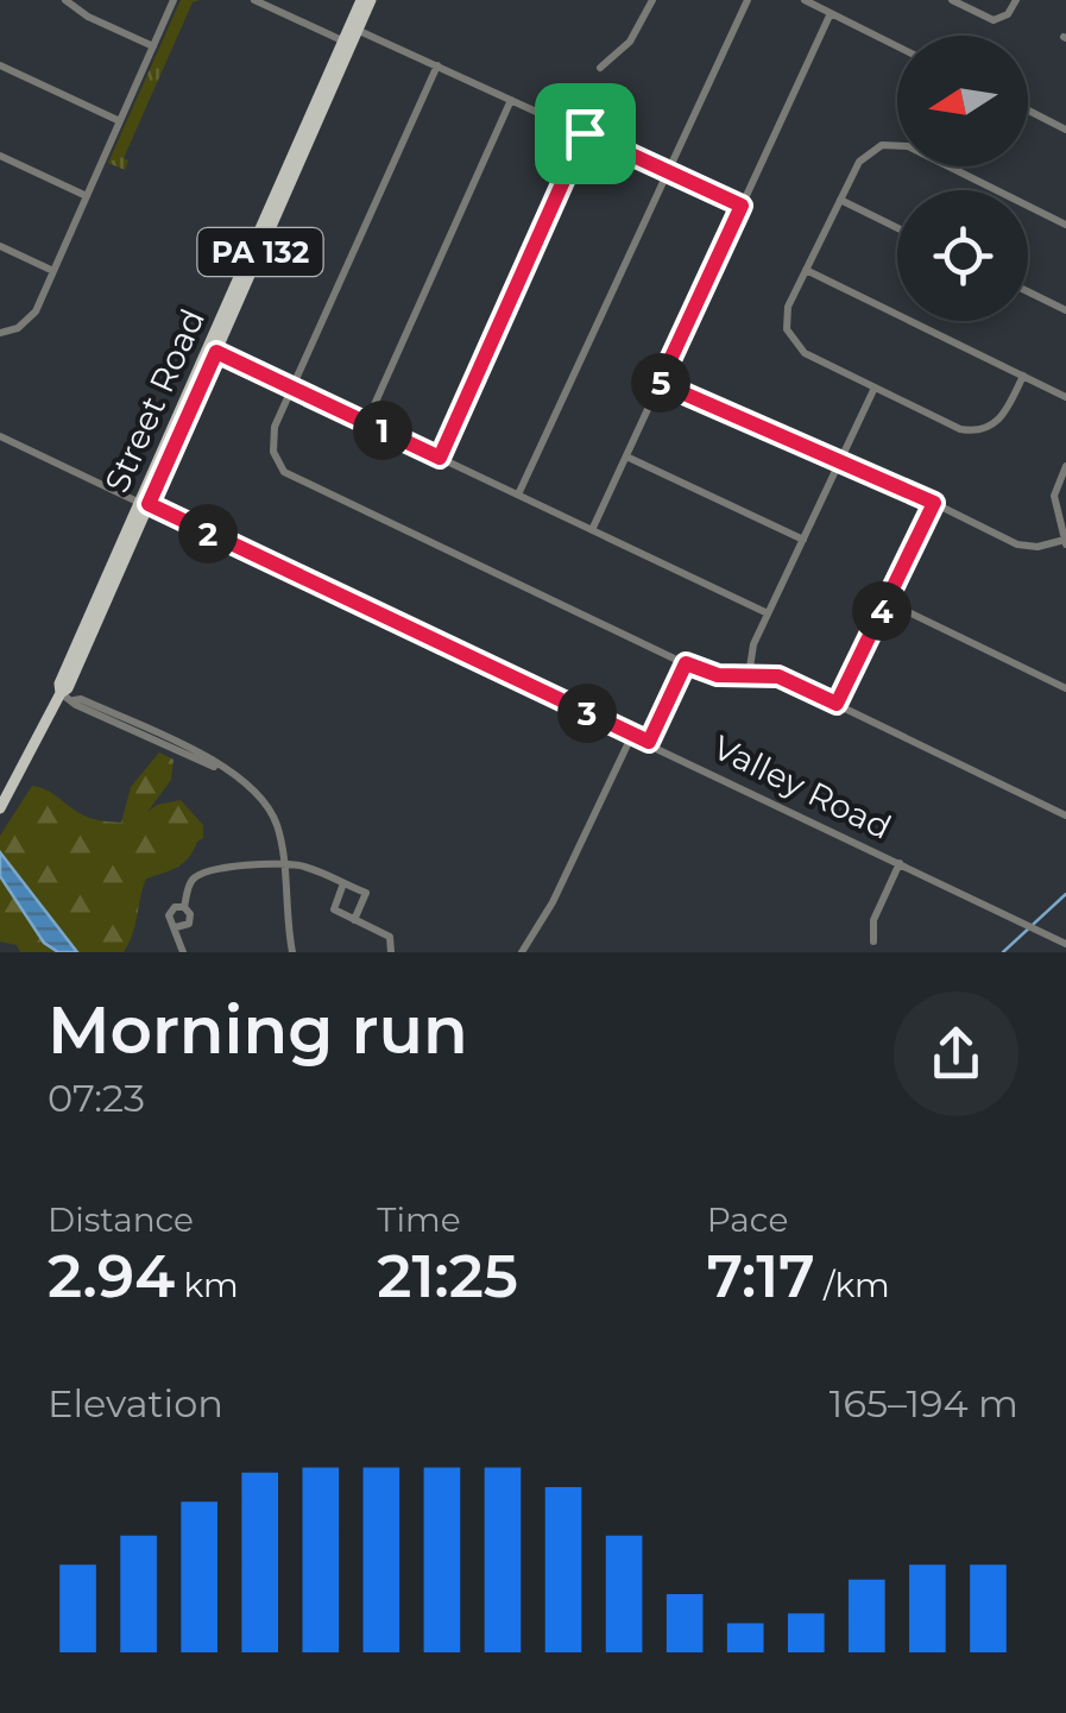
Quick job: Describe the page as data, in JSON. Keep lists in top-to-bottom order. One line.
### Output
{"streets":{"main road":["PA 132","Street Road"],"street":["Valley Road"]},"crossings":[["Street Road","Valley Road"]],"north":"left","page":{"pins":["5","1","2","4","3"],"heading":["Morning run","07:23"],"stats":[["Distance","2.94 km"],["Time","21:25"],["Pace","7:17 /km"]],"chart":["Elevation","165–194 m"]}}
